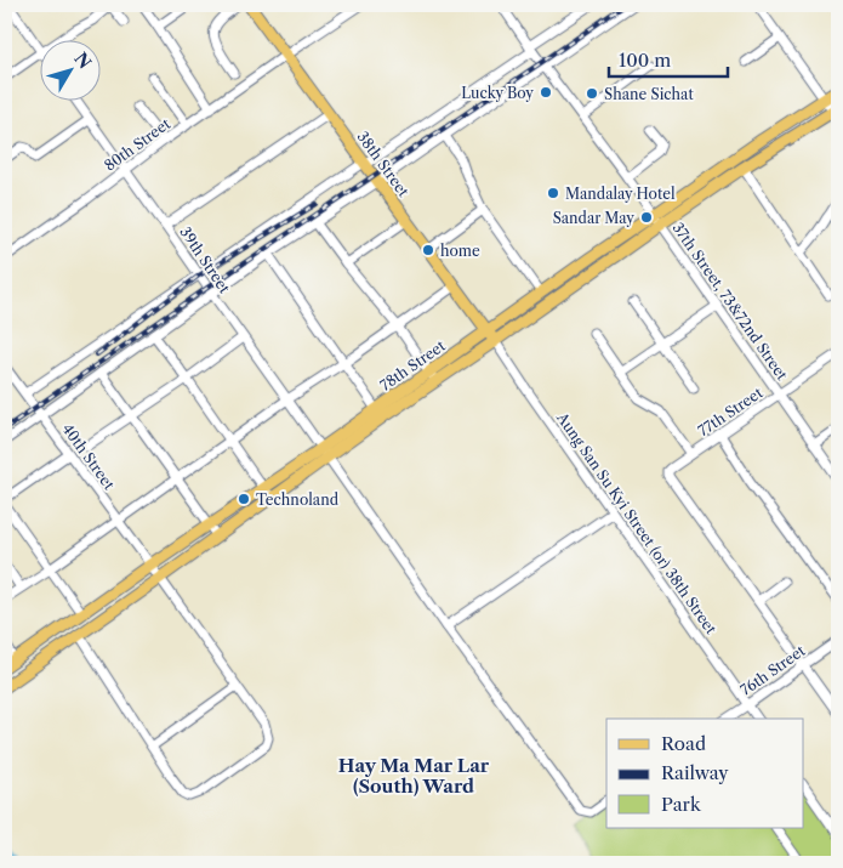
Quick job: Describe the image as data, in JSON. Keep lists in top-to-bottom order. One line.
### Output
{"streets":{"main road":["38th Street","78th Street"],"street":["80th Street","39th Street","37th Street, 73&72nd Street","77th Street","40th Street","Aung San Su Kyi Street (or) 38th Street","76th Street"]},"crossings":[["80th Street","38th Street"],["80th Street","39th Street"],["38th Street","78th Street"],["38th Street","Aung San Su Kyi Street (or) 38th Street"],["39th Street","78th Street"],["37th Street, 73&72nd Street","78th Street"],["37th Street, 73&72nd Street","77th Street"],["78th Street","40th Street"],["78th Street","Aung San Su Kyi Street (or) 38th Street"],["Aung San Su Kyi Street (or) 38th Street","76th Street"]],"districts":["Hay Ma Mar Lar (South) Ward"],"places":["Lucky Boy","Shane Sichat","Mandalay Hotel","Sandar May","home","Technoland"],"legend":["Road","Railway","Park"],"scale_bar":"100 m","north":"top right"}
